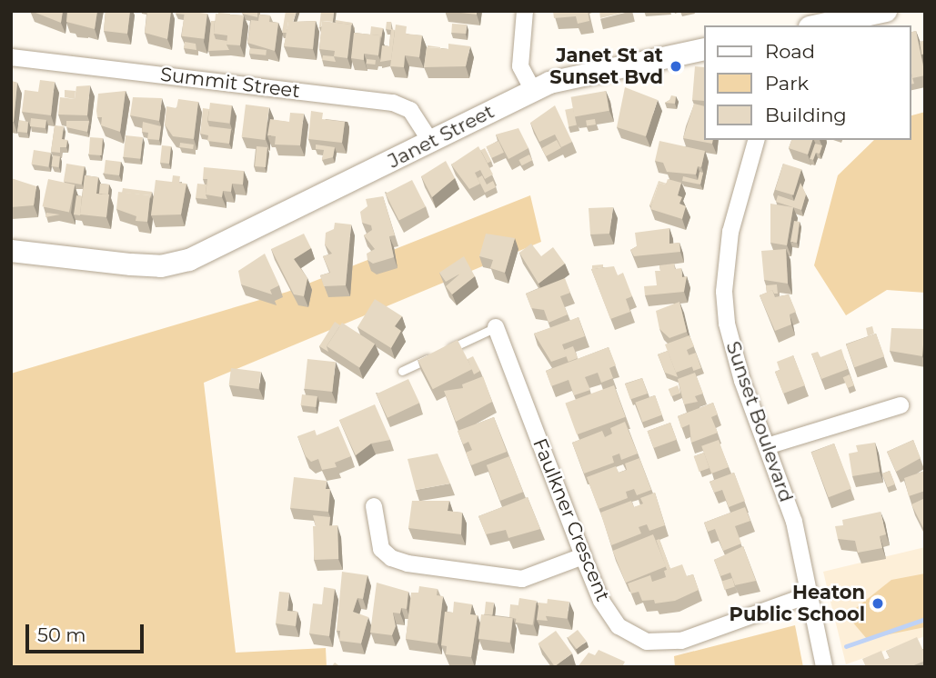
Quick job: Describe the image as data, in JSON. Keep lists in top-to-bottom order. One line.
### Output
{"streets":{"street":["Summit Street","Janet Street","Sunset Boulevard","Faulkner Crescent"]},"crossings":[["Summit Street","Janet Street"],["Sunset Boulevard","Faulkner Crescent"]],"places":["Janet St at Sunset Bvd","Heaton Public School"],"legend":["Road","Park","Building"],"scale_bar":"50 m"}
